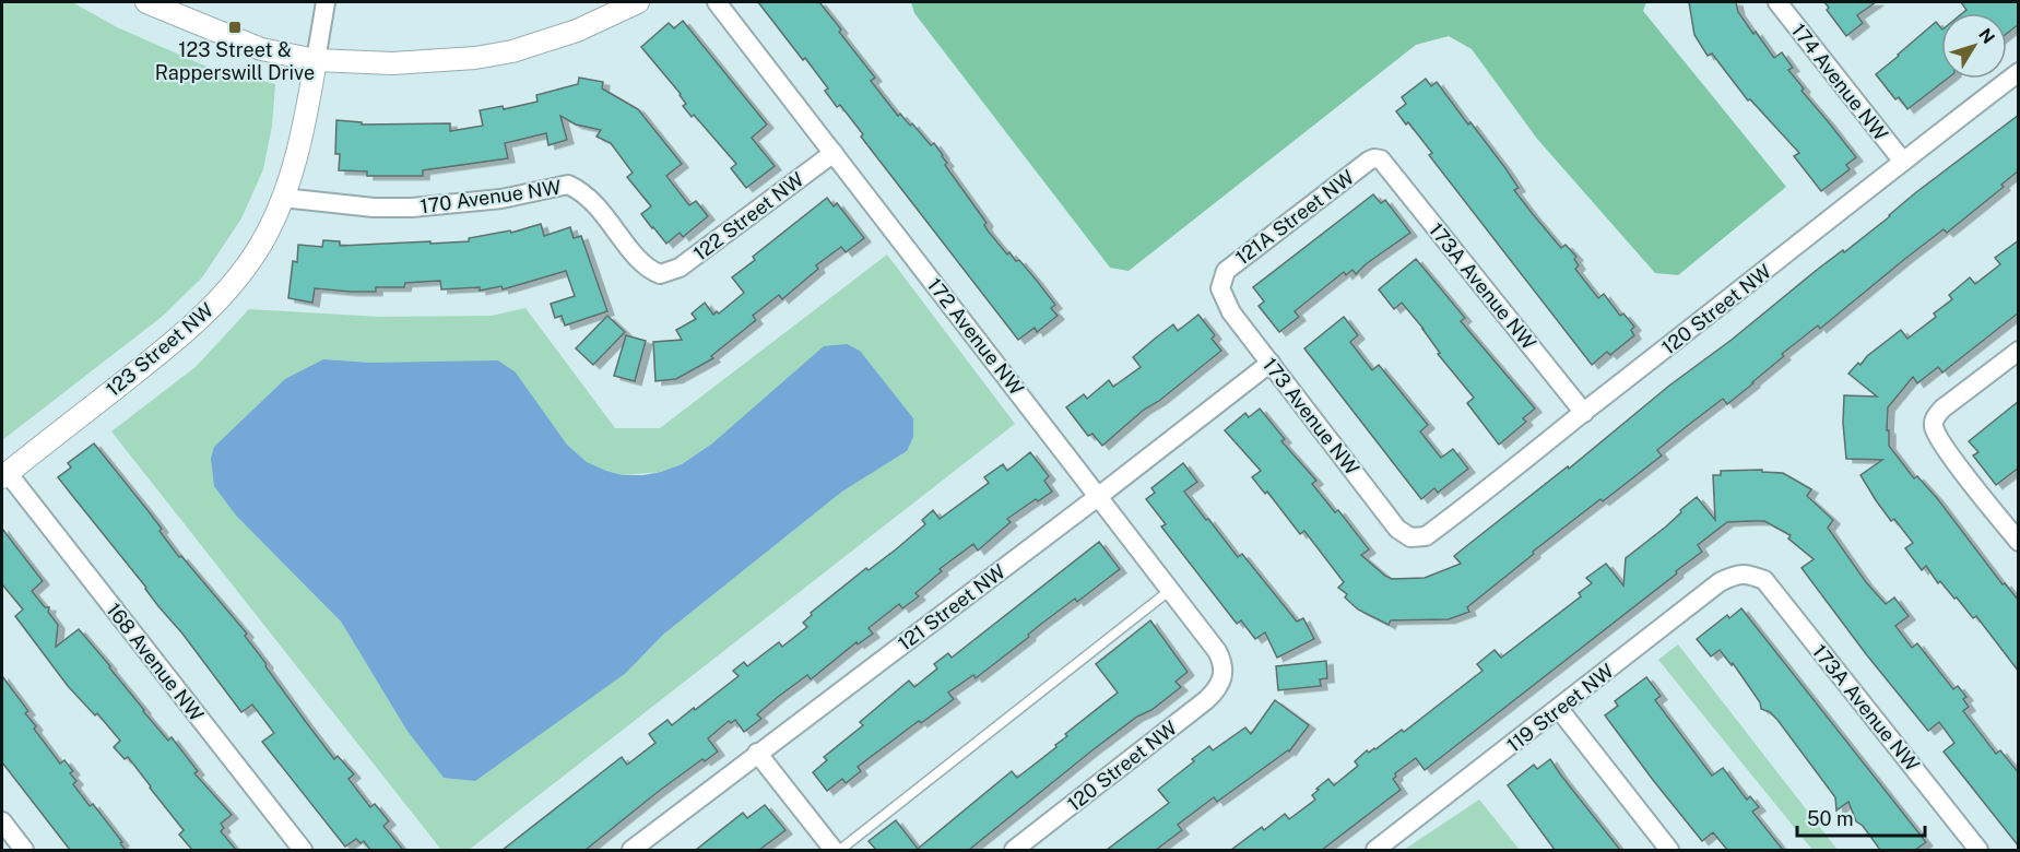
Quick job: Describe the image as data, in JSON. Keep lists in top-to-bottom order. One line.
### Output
{"streets":{"street":["174 Avenue NW","170 Avenue NW","122 Street NW","121A Street NW","173A Avenue NW","120 Street NW","172 Avenue NW","123 Street NW","173 Avenue NW","121 Street NW","168 Avenue NW","119 Street NW"]},"crossings":[["174 Avenue NW","120 Street NW"],["170 Avenue NW","122 Street NW"],["170 Avenue NW","123 Street NW"],["122 Street NW","172 Avenue NW"],["121A Street NW","173A Avenue NW"],["121A Street NW","173 Avenue NW"],["173A Avenue NW","120 Street NW"],["173A Avenue NW","119 Street NW"],["120 Street NW","172 Avenue NW"],["120 Street NW","173 Avenue NW"],["172 Avenue NW","121 Street NW"],["123 Street NW","168 Avenue NW"],["173 Avenue NW","121 Street NW"]],"places":{"transit":["123 Street & Rapperswill Drive"]},"scale_bar":"50 m","north":"top right"}
